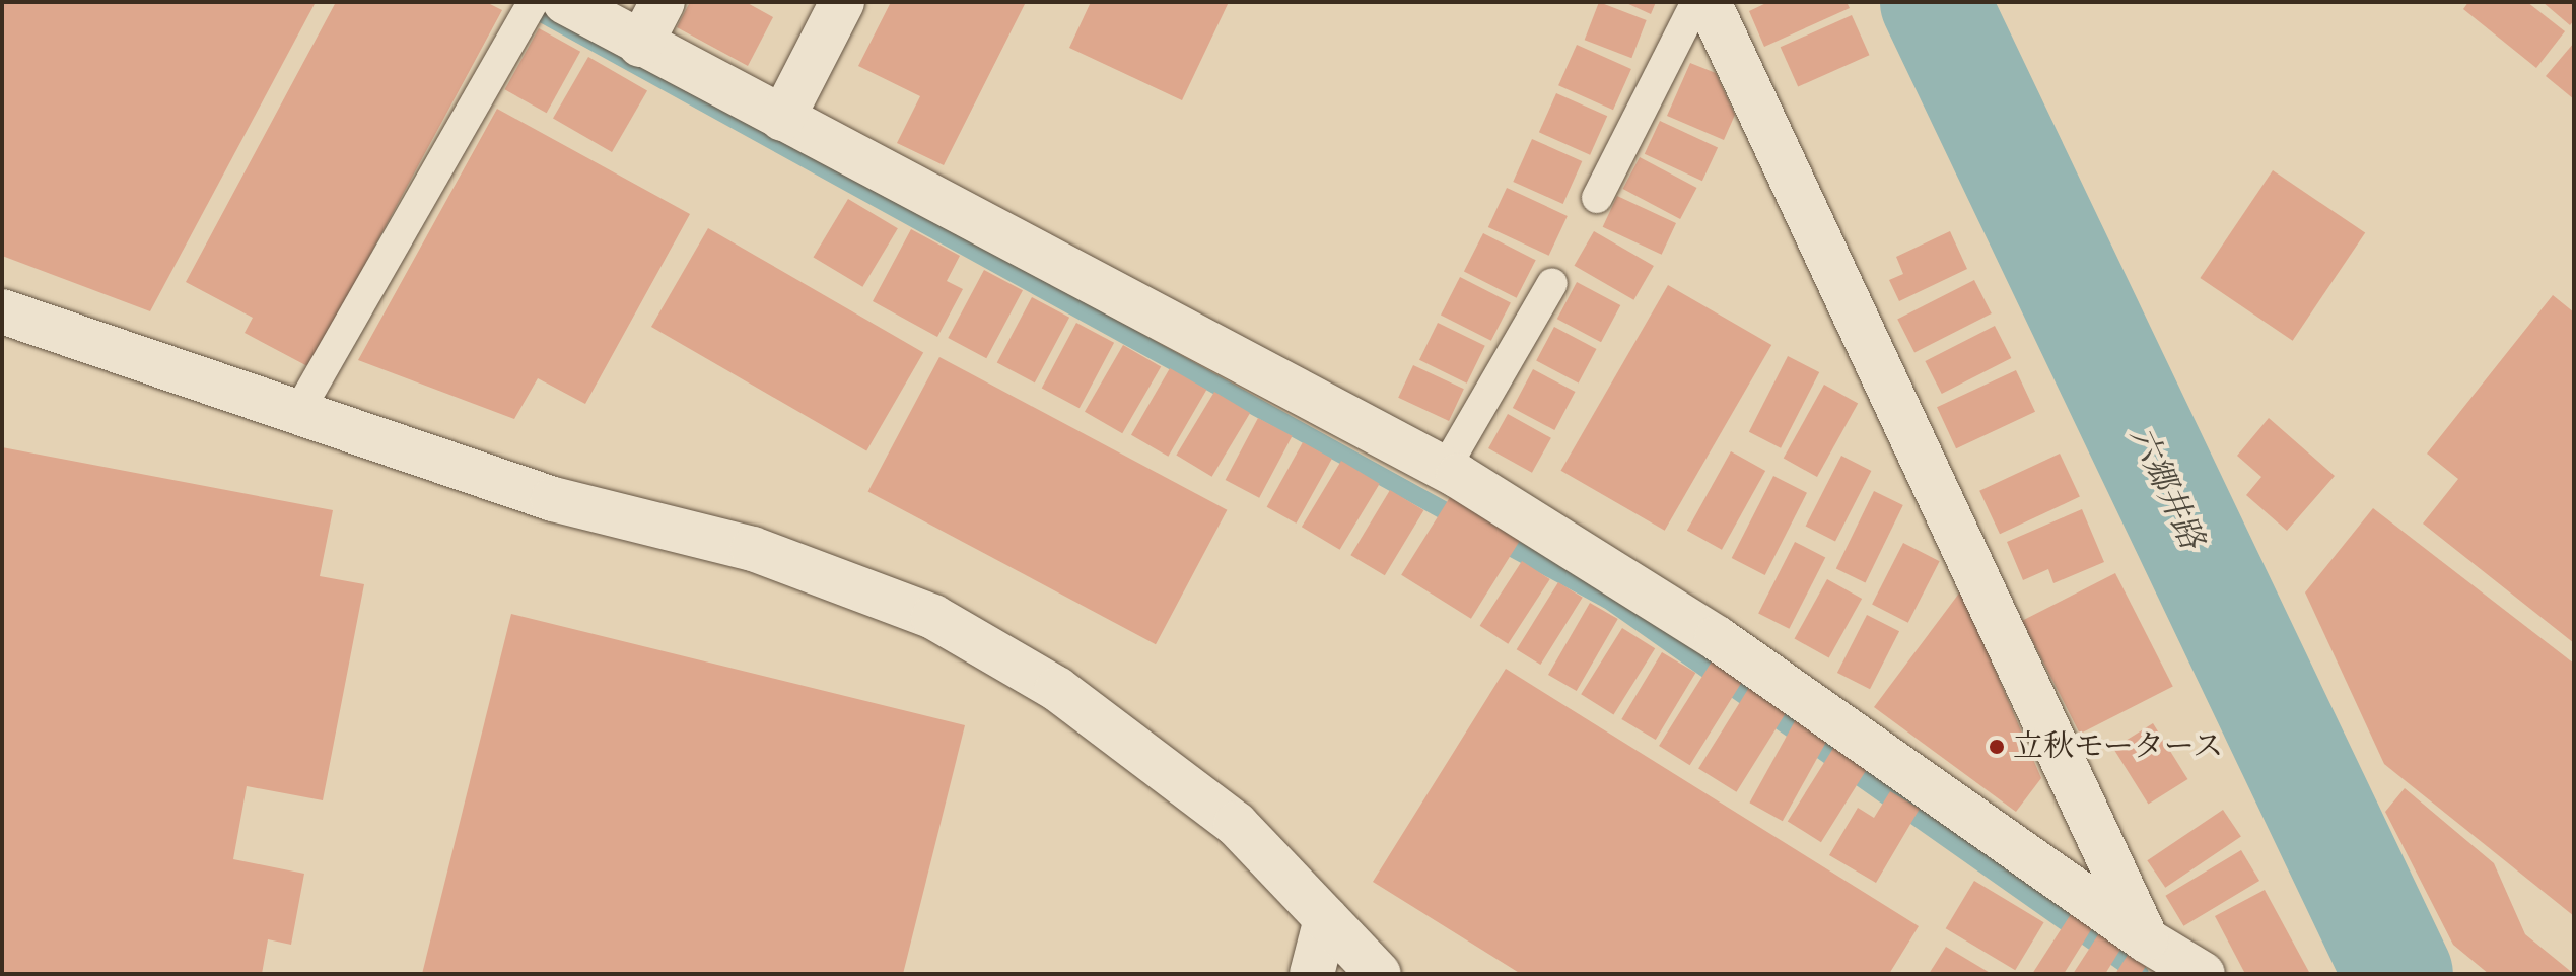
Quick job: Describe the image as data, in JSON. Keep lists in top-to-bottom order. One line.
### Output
{"water":["六郷井路"],"places":["立秋モータース"]}
